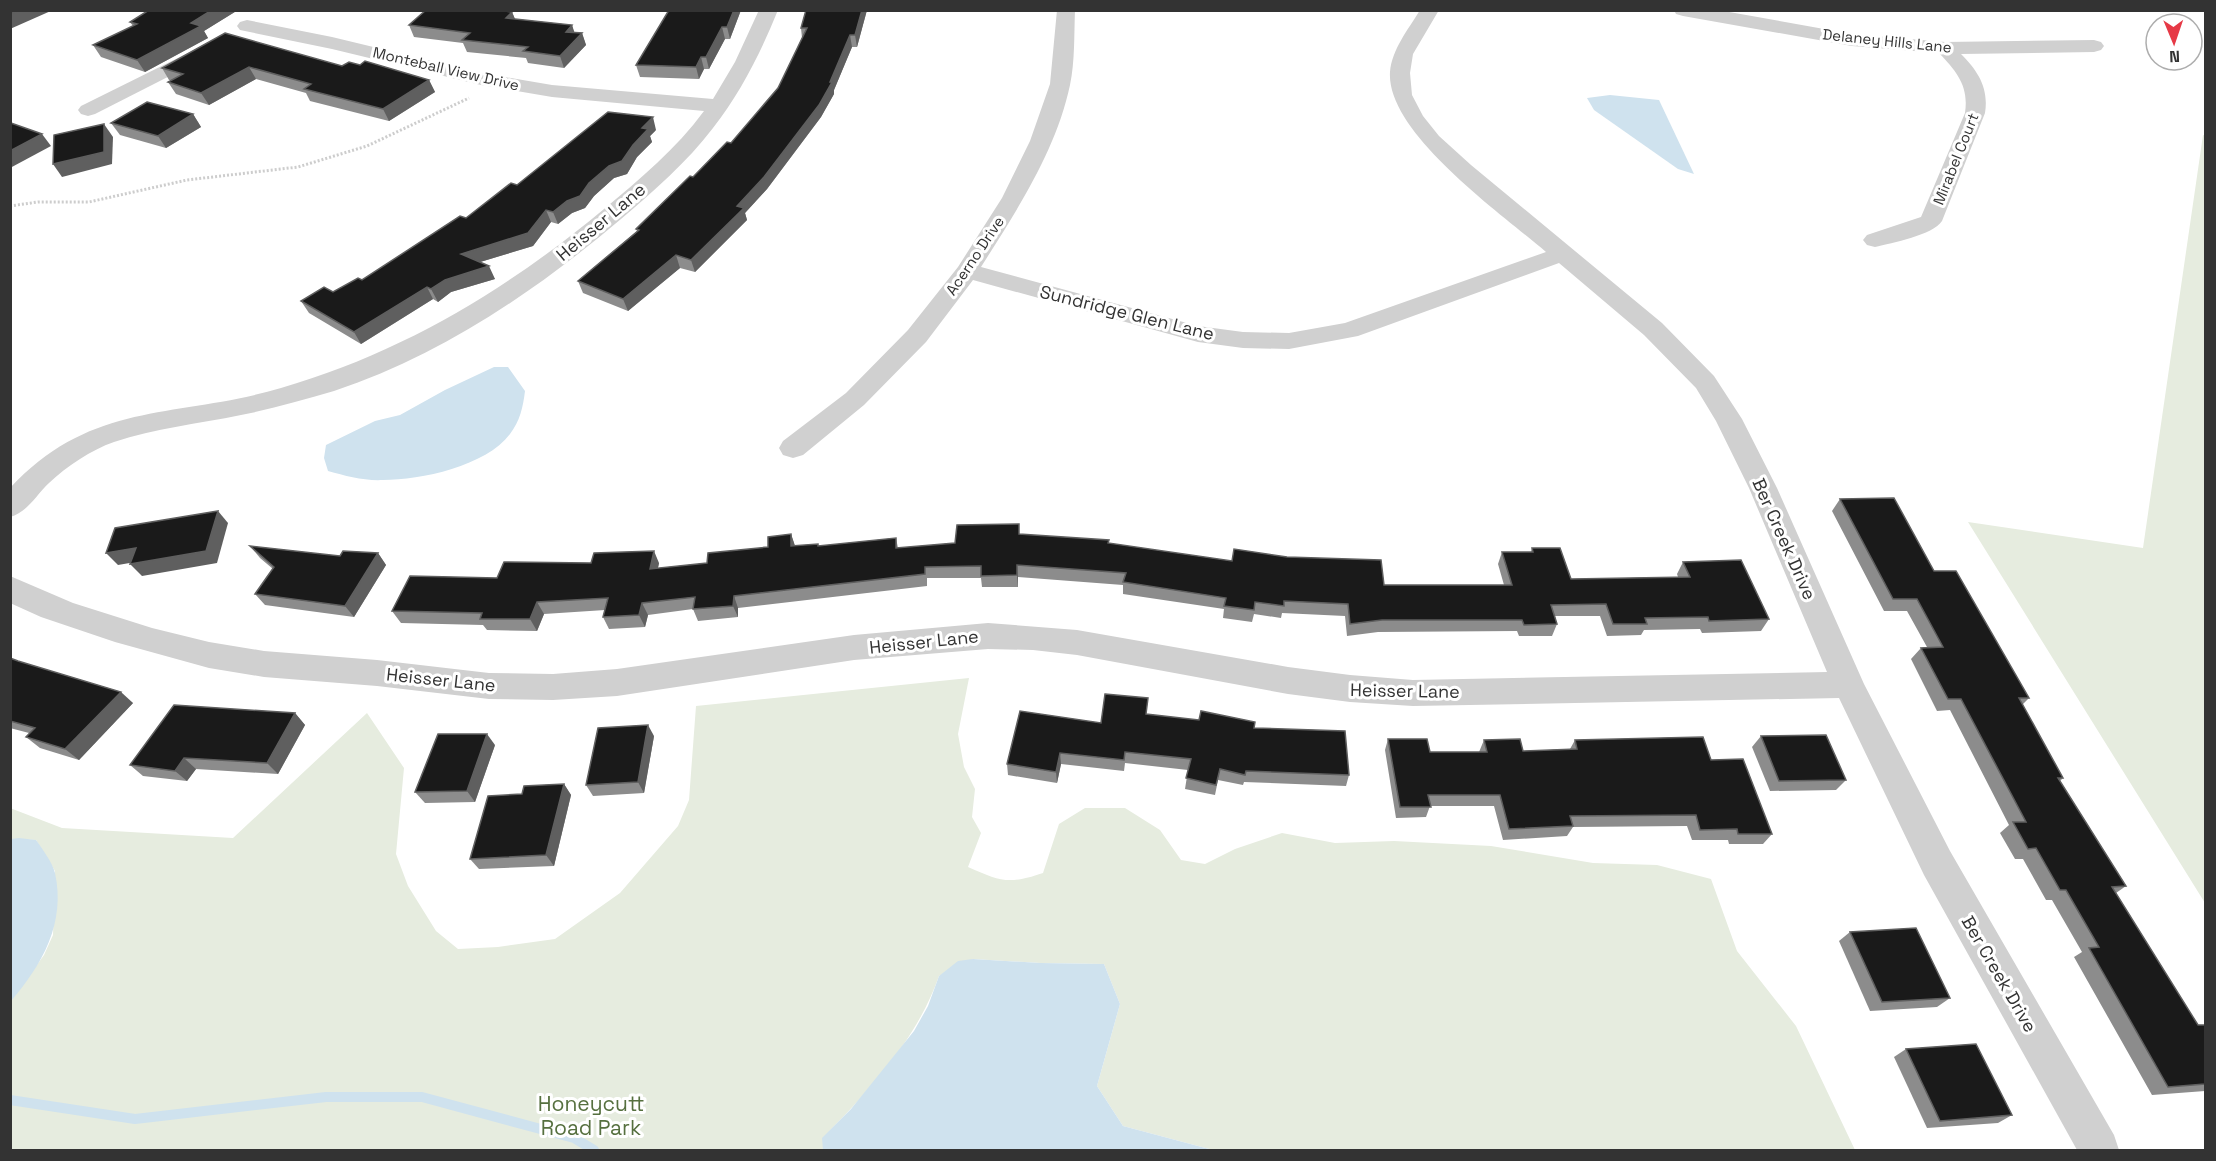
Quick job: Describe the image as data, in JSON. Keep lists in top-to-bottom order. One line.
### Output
{"streets":{"street":["Delaney Hills Lane","Monteball View Drive","Mirabel Court","Heisser Lane","Acerno Drive","Sundridge Glen Lane","Ber Creek Drive"]},"crossings":[["Delaney Hills Lane","Mirabel Court"],["Monteball View Drive","Heisser Lane"],["Heisser Lane","Ber Creek Drive"],["Acerno Drive","Sundridge Glen Lane"],["Sundridge Glen Lane","Ber Creek Drive"]],"parks":["Honeycutt Road Park"],"north":"bottom"}
